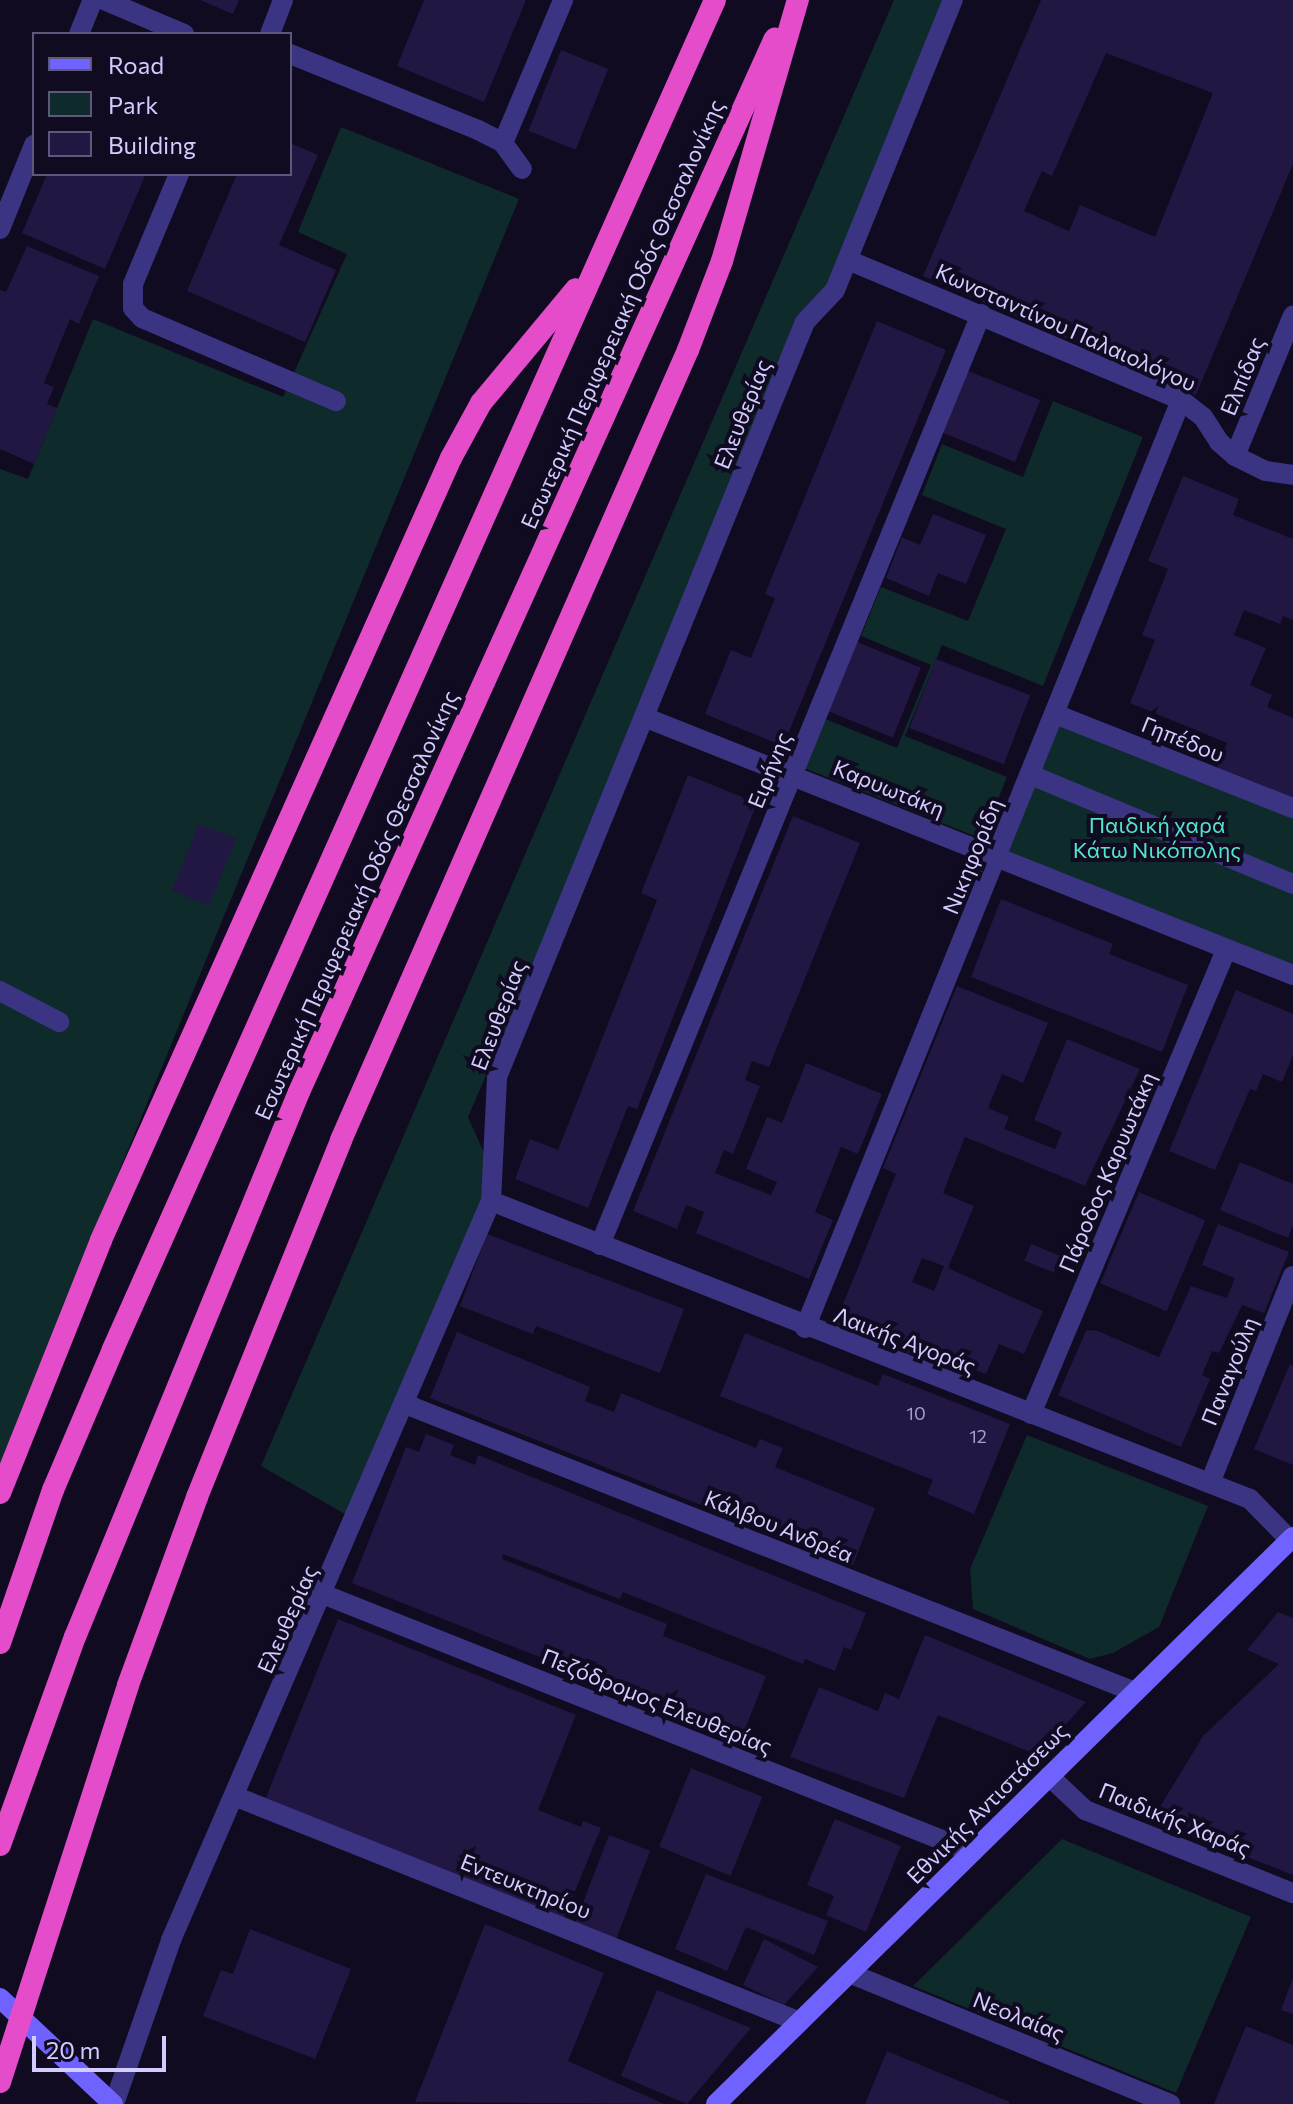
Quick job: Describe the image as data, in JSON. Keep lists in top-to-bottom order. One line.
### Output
{"streets":{"highway":["Εσωτερική Περιφερειακή Οδός Θεσσαλονίκης"],"main road":["Εθνικής Αντιστάσεως"],"street":["Κωνσταντίνου Παλαιολόγου","Ελπίδας","Ελευθερίας","Γηπέδου","Ειρήνης","Καρυωτάκη","Νικηφορίδη","Πάροδος Καρυωτάκη","Λαικής Αγοράς","Παναγούλη","Κάλβου Ανδρέα","Πεζόδρομος Ελευθερίας","Παιδικής Χαράς","Εντευκτηρίου","Νεολαίας"]},"crossings":[["Κωνσταντίνου Παλαιολόγου","Ελπίδας"],["Κωνσταντίνου Παλαιολόγου","Ελευθερίας"],["Κωνσταντίνου Παλαιολόγου","Ειρήνης"],["Κωνσταντίνου Παλαιολόγου","Νικηφορίδη"],["Ελευθερίας","Καρυωτάκη"],["Ελευθερίας","Λαικής Αγοράς"],["Ελευθερίας","Κάλβου Ανδρέα"],["Ελευθερίας","Πεζόδρομος Ελευθερίας"],["Ελευθερίας","Εντευκτηρίου"],["Γηπέδου","Νικηφορίδη"],["Ειρήνης","Καρυωτάκη"],["Ειρήνης","Λαικής Αγοράς"],["Καρυωτάκη","Νικηφορίδη"],["Καρυωτάκη","Πάροδος Καρυωτάκη"],["Νικηφορίδη","Λαικής Αγοράς"],["Πάροδος Καρυωτάκη","Λαικής Αγοράς"],["Λαικής Αγοράς","Παναγούλη"],["Λαικής Αγοράς","Εθνικής Αντιστάσεως"],["Κάλβου Ανδρέα","Εθνικής Αντιστάσεως"],["Πεζόδρομος Ελευθερίας","Εθνικής Αντιστάσεως"],["Εθνικής Αντιστάσεως","Παιδικής Χαράς"],["Εθνικής Αντιστάσεως","Εντευκτηρίου"],["Εθνικής Αντιστάσεως","Νεολαίας"]],"parks":["Παιδική χαρά Κάτω Νικόπολης"],"house_numbers":["10","12"],"legend":["Road","Park","Building"],"scale_bar":"20 m"}
